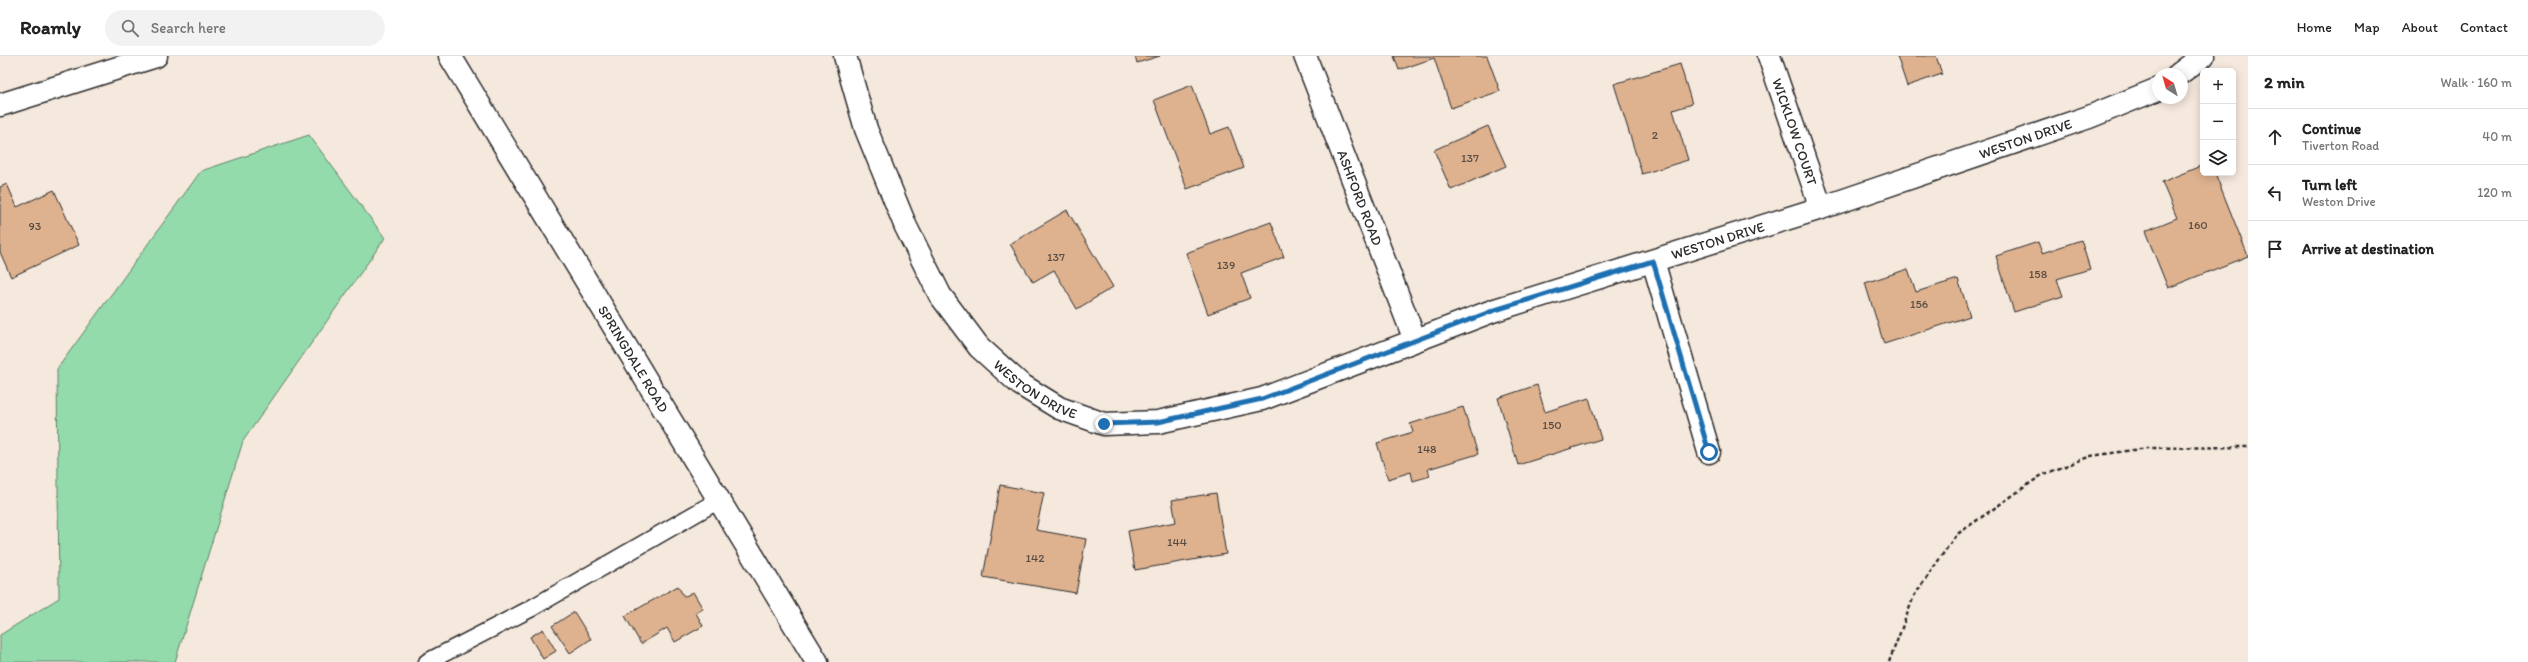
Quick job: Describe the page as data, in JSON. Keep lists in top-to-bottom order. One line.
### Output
{"streets":{"street":["WICKLOW COURT","WESTON DRIVE","ASHFORD ROAD","SPRINGDALE ROAD"]},"crossings":[["WICKLOW COURT","WESTON DRIVE"],["WESTON DRIVE","ASHFORD ROAD"]],"house_numbers":["2","137","160","93","137","139","158","156","150","148","144","142"],"north":"top left","page":{"header":"Roamly","search":"Search here","nav":["Home","Map","About","Contact"],"heading":["2 min","Walk · 160 m"],"map_buttons":["+","−"],"list":[["Continue","Tiverton Road","40 m"],["Turn left","Weston Drive","120 m"],"Arrive at destination"]}}
